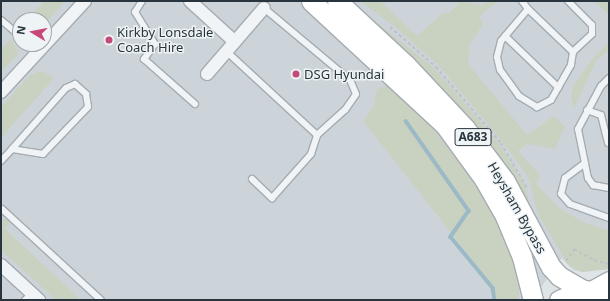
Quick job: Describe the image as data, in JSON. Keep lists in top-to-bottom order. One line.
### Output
{"streets":{"highway":["A683","Heysham Bypass"]},"crossings":[["A683","Heysham Bypass"]],"places":["Kirkby Lonsdale Coach Hire","DSG Hyundai"],"north":"left"}
